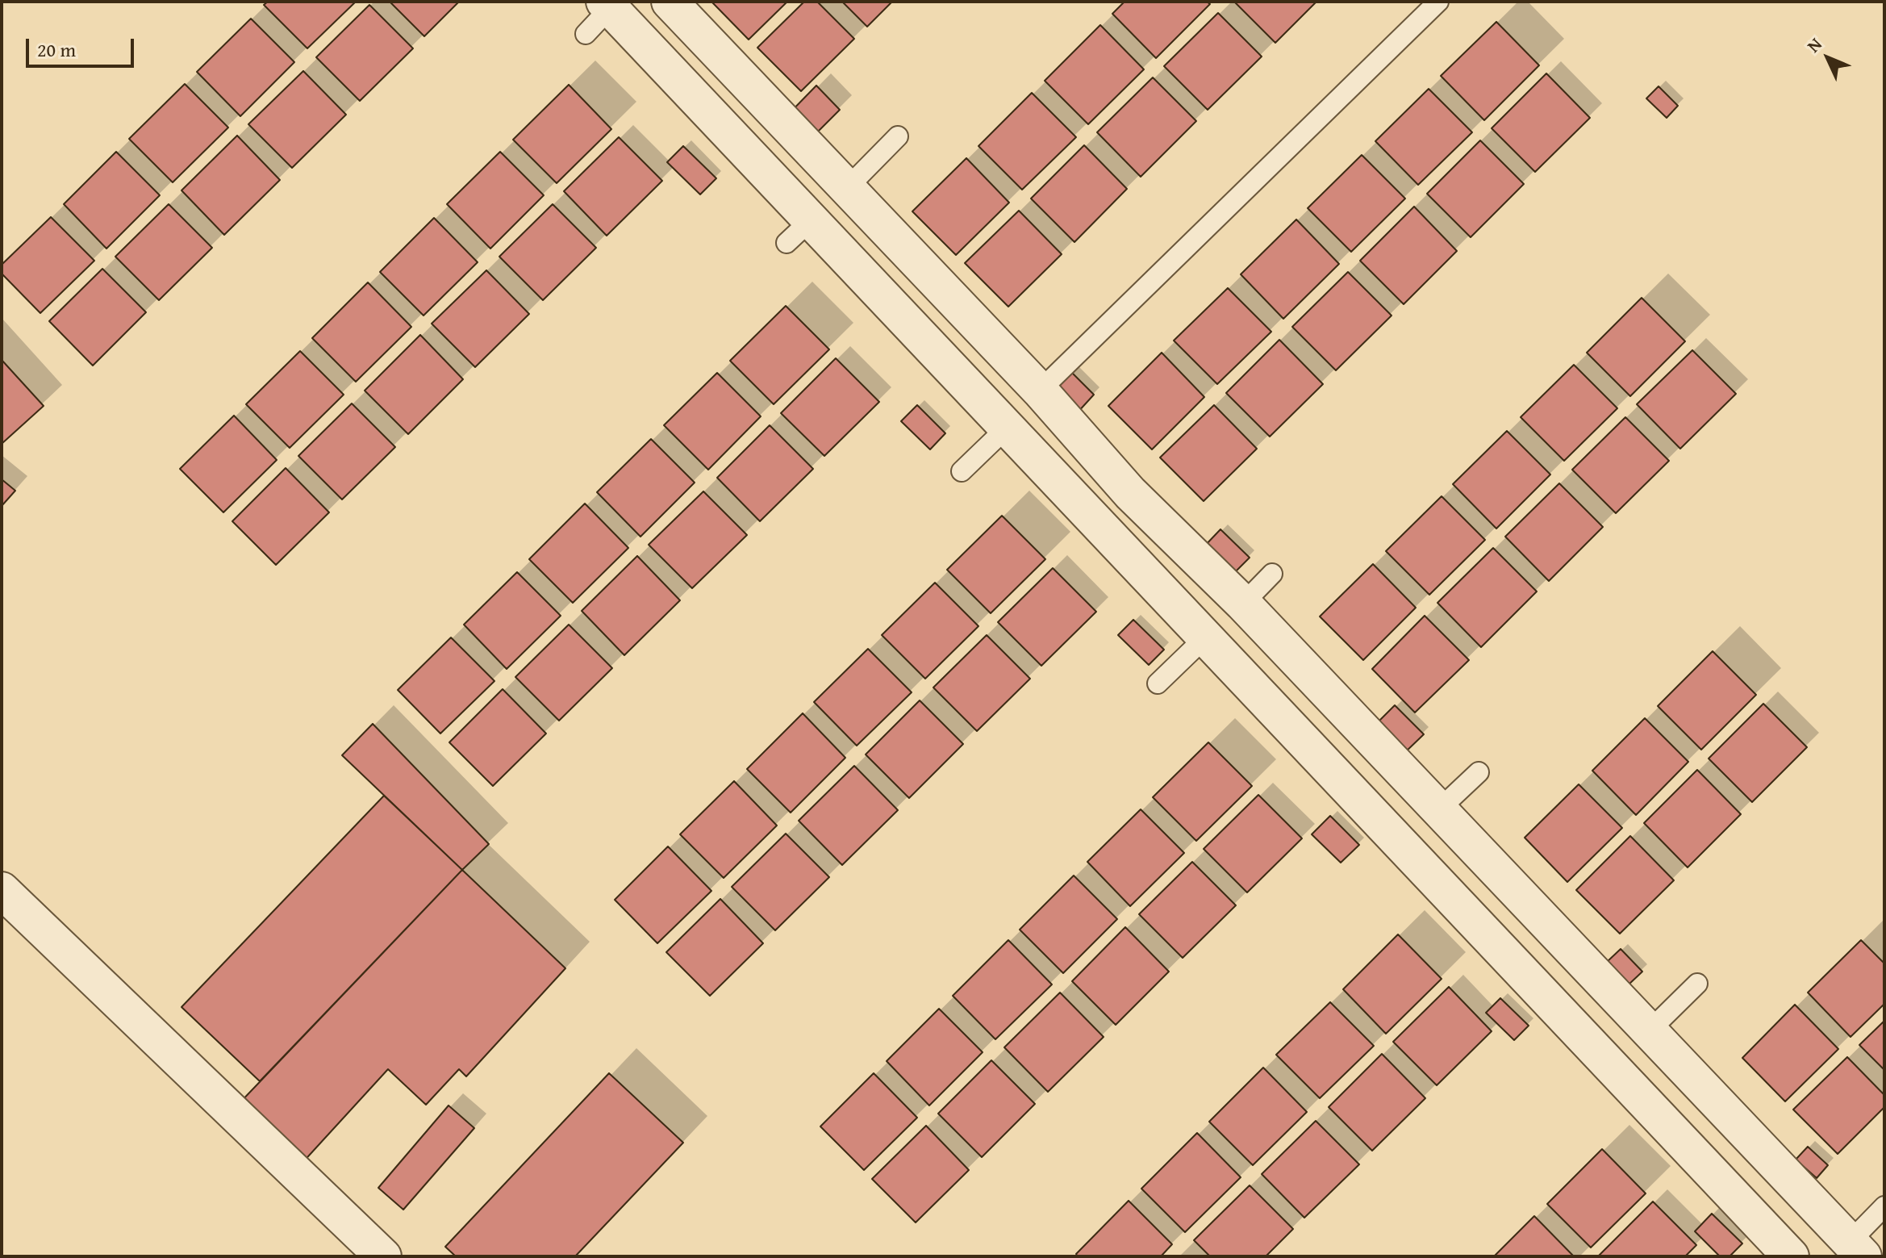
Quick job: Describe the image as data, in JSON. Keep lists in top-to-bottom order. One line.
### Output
{"scale_bar":"20 m","north":"top left"}
